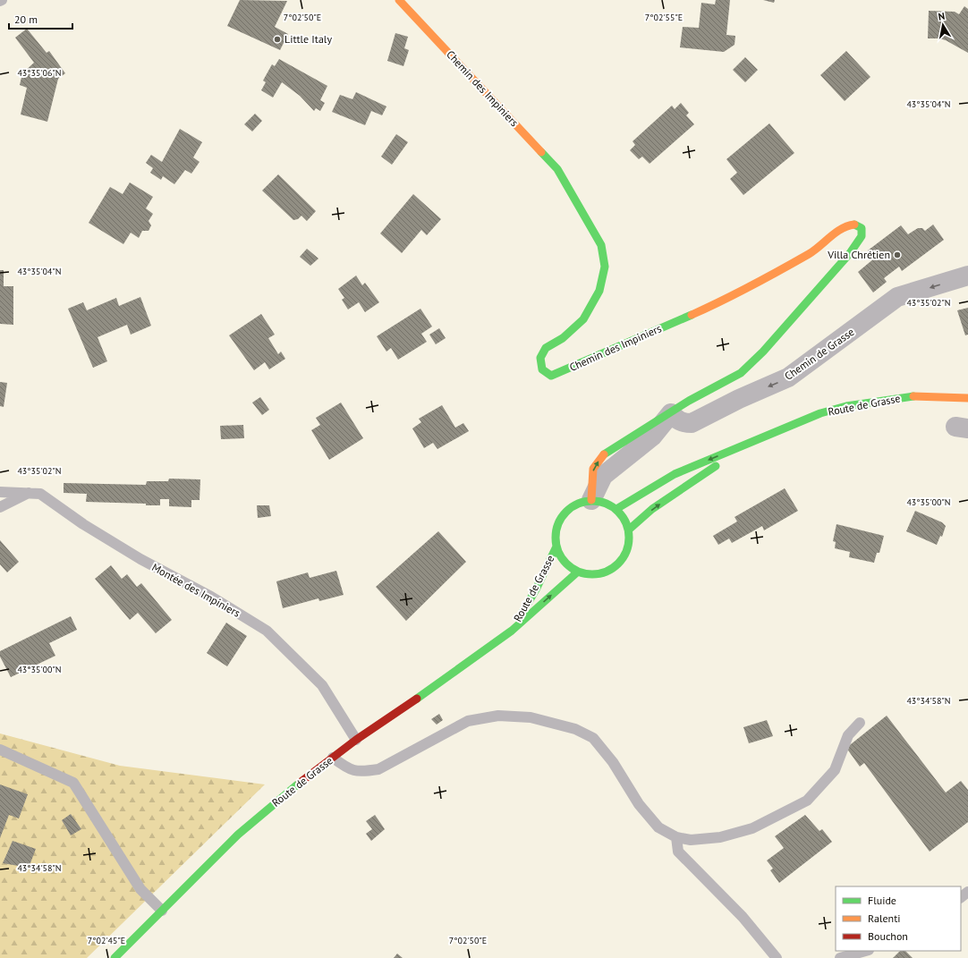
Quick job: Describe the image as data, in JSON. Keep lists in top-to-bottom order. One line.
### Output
{"streets":{"main road":["Chemin des Impiniers","Route de Grasse"],"street":["Chemin de Grasse"],"lane":["Montée des Impiniers"]},"crossings":[["Chemin des Impiniers","Chemin de Grasse"],["Chemin des Impiniers","Route de Grasse"],["Route de Grasse","Montée des Impiniers"]],"one_way":["Chemin de Grasse"],"places":["Little Italy","Villa Chrétien"],"legend":["Fluide","Ralenti","Bouchon"],"scale_bar":"20 m","north":"top","coordinates":["7°02'55\"E","7°02'50\"E","43°35'06\"N","43°35'04\"N","43°35'02\"N","43°35'00\"N","43°34'58\"N","7°02'45\"E"]}
